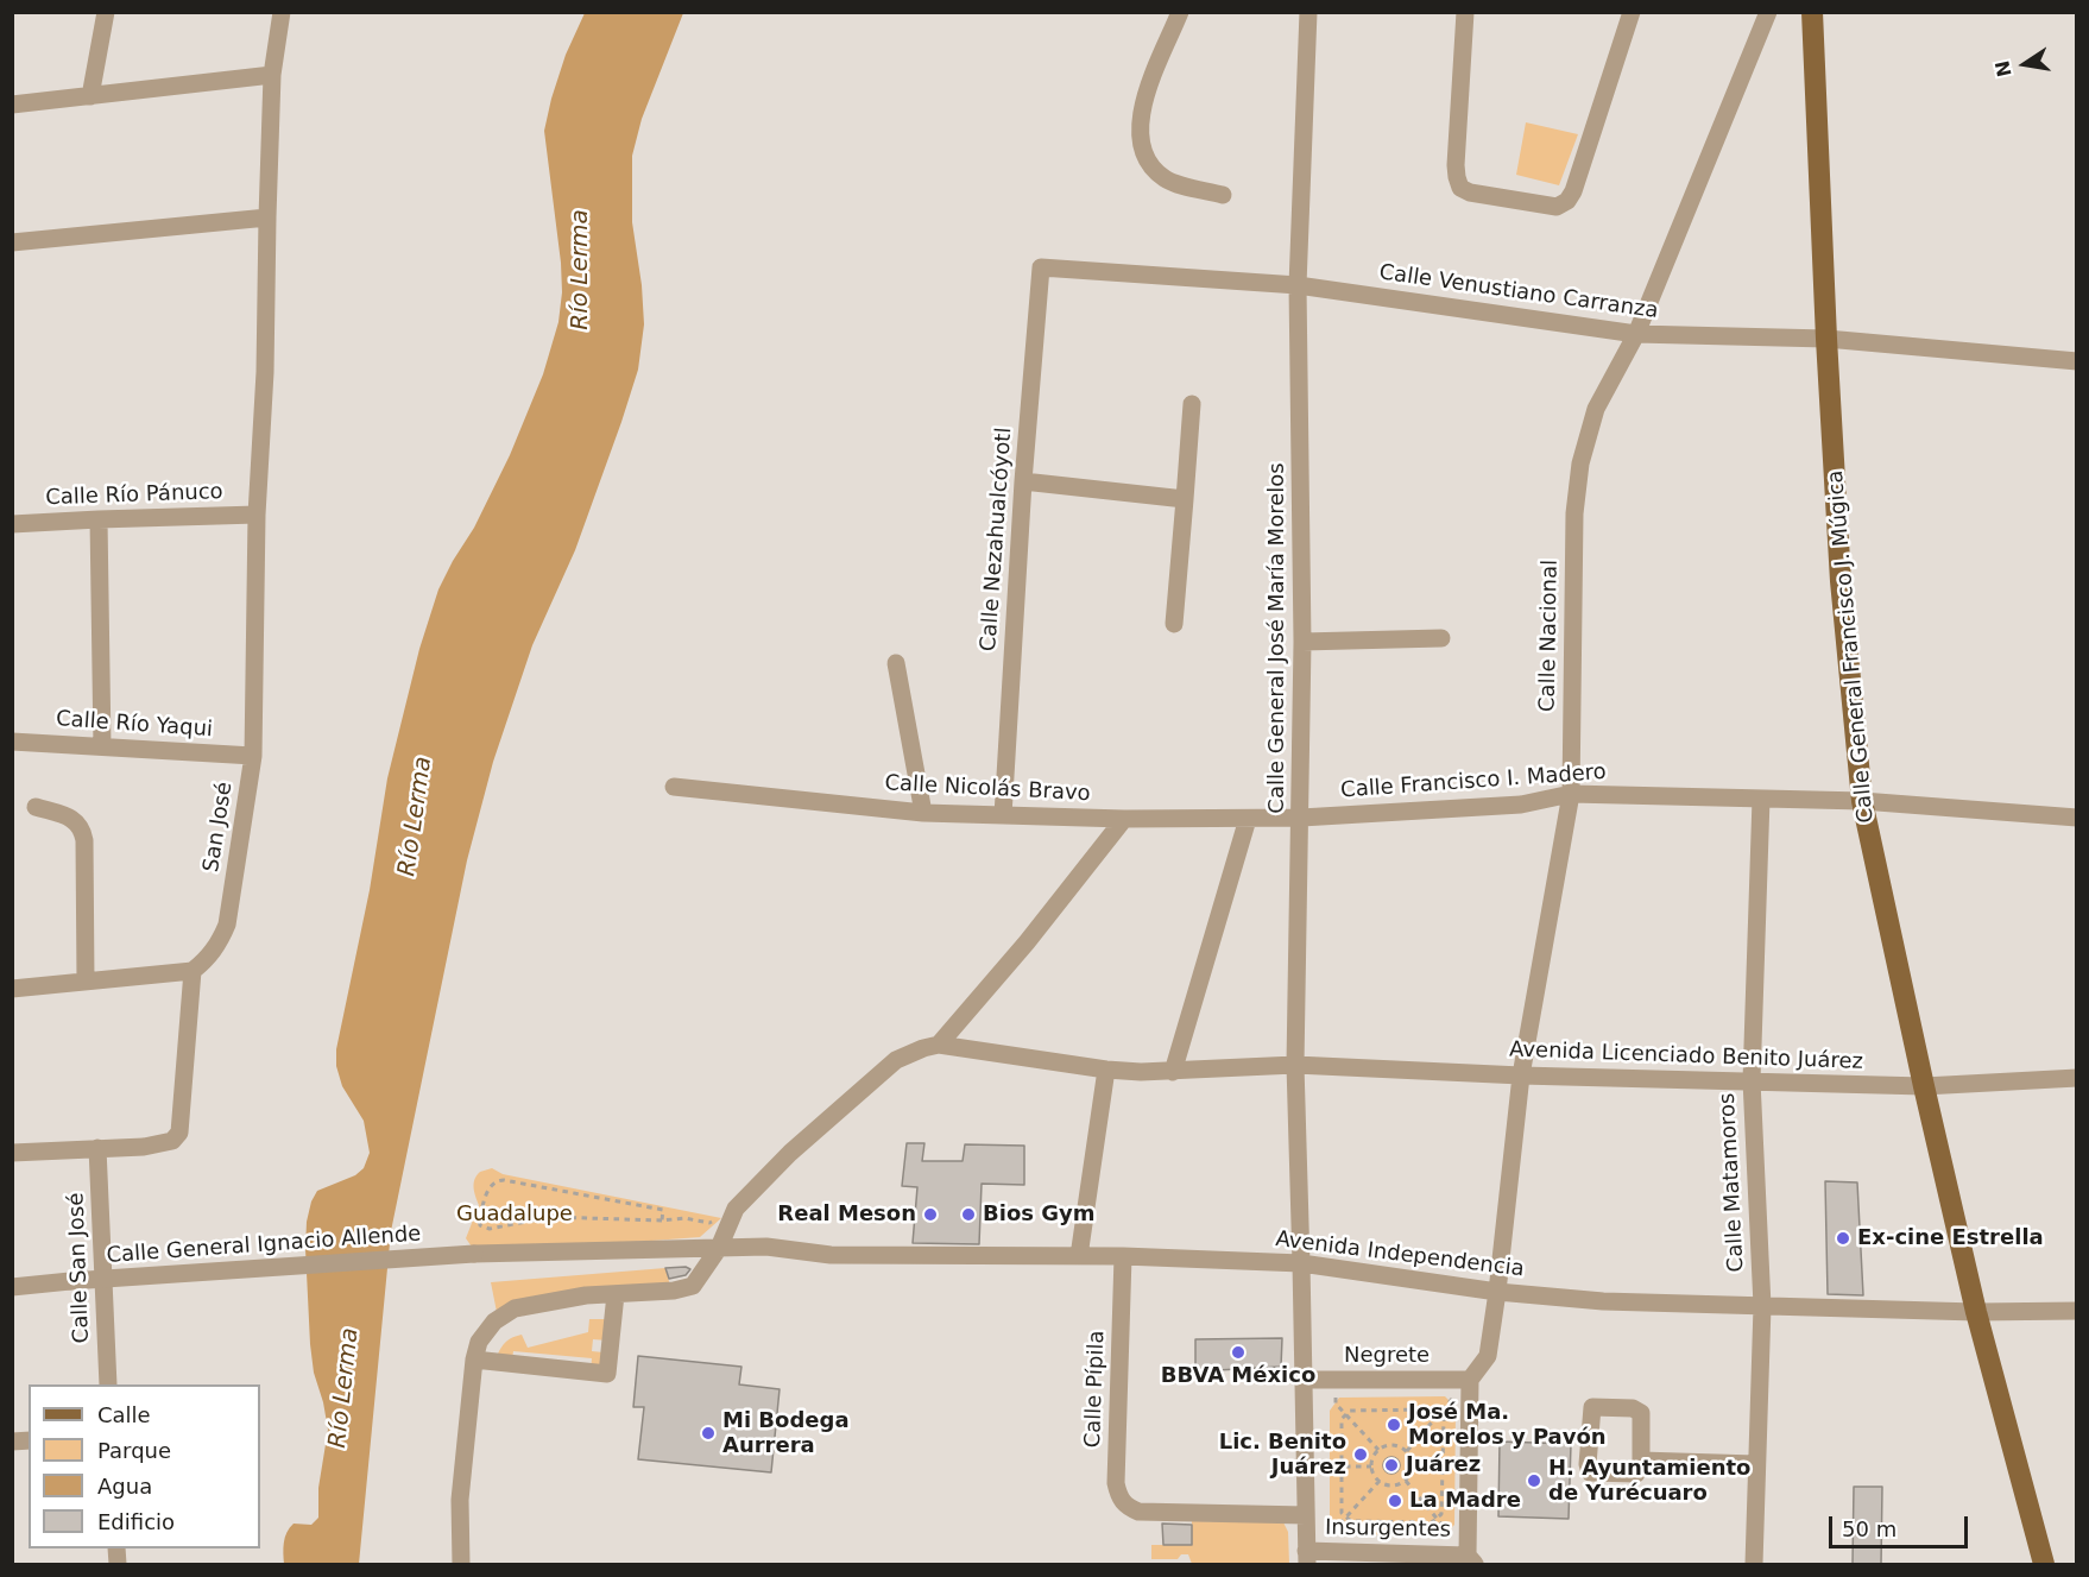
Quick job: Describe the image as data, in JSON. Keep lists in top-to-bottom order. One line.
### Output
{"streets":{"main road":["Calle General Francisco J. Múgica"],"street":["Calle Venustiano Carranza","Calle Río Pánuco","Calle Nezahualcóyotl","Calle Nacional","Calle General José María Morelos","Calle Río Yaqui","Calle Francisco I. Madero","Calle Nicolás Bravo","San José","Avenida Licenciado Benito Juárez","Calle Matamoros","Calle General Ignacio Allende","Avenida Independencia","Calle San José","Negrete","Calle Pípila","Insurgentes"]},"crossings":[["Calle Venustiano Carranza","Calle Nezahualcóyotl"],["Calle Venustiano Carranza","Calle Nacional"],["Calle Venustiano Carranza","Calle General José María Morelos"],["Calle Venustiano Carranza","Calle General Francisco J. Múgica"],["Calle Río Pánuco","San José"],["Calle Nezahualcóyotl","Calle Nicolás Bravo"],["Calle Nacional","Calle Francisco I. Madero"],["Calle Nacional","Avenida Licenciado Benito Juárez"],["Calle Nacional","Avenida Independencia"],["Calle Nacional","Negrete"],["Calle General José María Morelos","Calle Francisco I. Madero"],["Calle General José María Morelos","Calle Nicolás Bravo"],["Calle General José María Morelos","Avenida Licenciado Benito Juárez"],["Calle General José María Morelos","Avenida Independencia"],["Calle General José María Morelos","Negrete"],["Calle General José María Morelos","Calle Pípila"],["Calle General José María Morelos","Insurgentes"],["Calle General Francisco J. Múgica","Calle Francisco I. Madero"],["Calle General Francisco J. Múgica","Avenida Licenciado Benito Juárez"],["Calle General Francisco J. Múgica","Avenida Independencia"],["Calle Río Yaqui","San José"],["Calle Francisco I. Madero","Calle Nicolás Bravo"],["Calle Francisco I. Madero","Calle Matamoros"],["Avenida Licenciado Benito Juárez","Calle Matamoros"],["Calle Matamoros","Avenida Independencia"],["Calle General Ignacio Allende","Avenida Independencia"],["Avenida Independencia","Calle Pípila"]],"water":["Río Lerma"],"parks":["Guadalupe"],"places":["Real Meson","Bios Gym","Ex-cine Estrella","BBVA México","José Ma. Morelos y Pavón","Mi Bodega Aurrera","Lic. Benito Juárez","Juárez","H. Ayuntamiento de Yurécuaro","La Madre"],"legend":["Calle","Parque","Agua","Edificio"],"scale_bar":"50 m","north":"left"}
